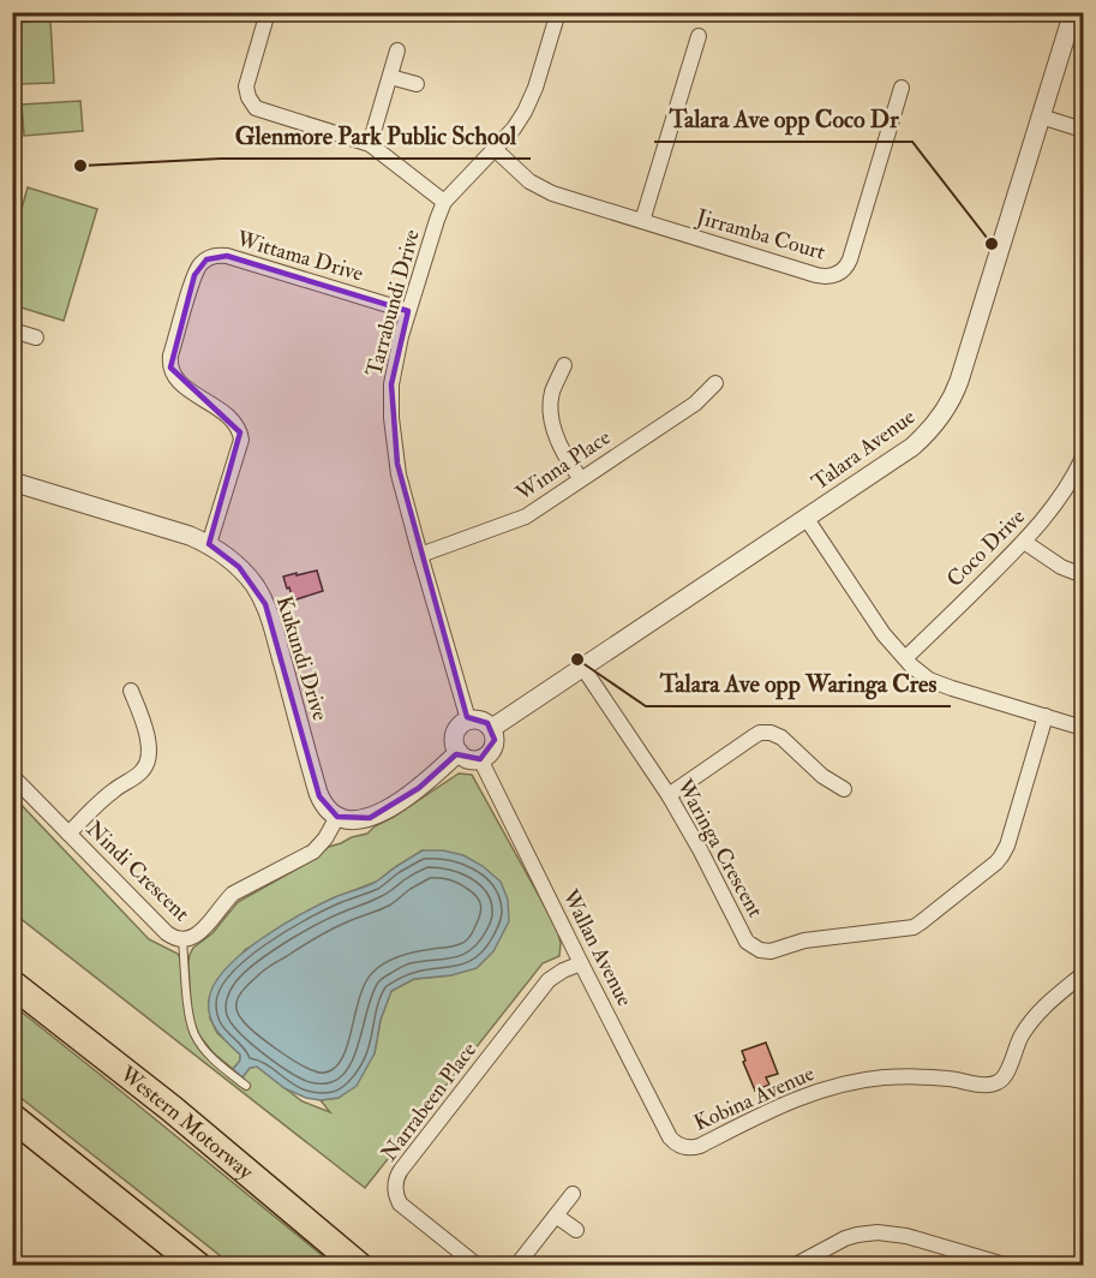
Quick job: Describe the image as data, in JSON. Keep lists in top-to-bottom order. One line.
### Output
{"streets":{"highway":["Western Motorway"],"street":["Jirramba Court","Wittama Drive","Tarrabundi Drive","Talara Avenue","Winna Place","Coco Drive","Kukundi Drive","Waringa Crescent","Nindi Crescent","Wallan Avenue","Kobina Avenue","Narrabeen Place"]},"crossings":[["Jirramba Court","Tarrabundi Drive"],["Wittama Drive","Tarrabundi Drive"],["Wittama Drive","Kukundi Drive"],["Tarrabundi Drive","Talara Avenue"],["Tarrabundi Drive","Winna Place"],["Tarrabundi Drive","Wallan Avenue"],["Talara Avenue","Waringa Crescent"],["Talara Avenue","Wallan Avenue"],["Kukundi Drive","Nindi Crescent"],["Wallan Avenue","Kobina Avenue"],["Wallan Avenue","Narrabeen Place"]],"places":["Glenmore Park Public School","Talara Ave opp Coco Dr","Talara Ave opp Waringa Cres"]}
